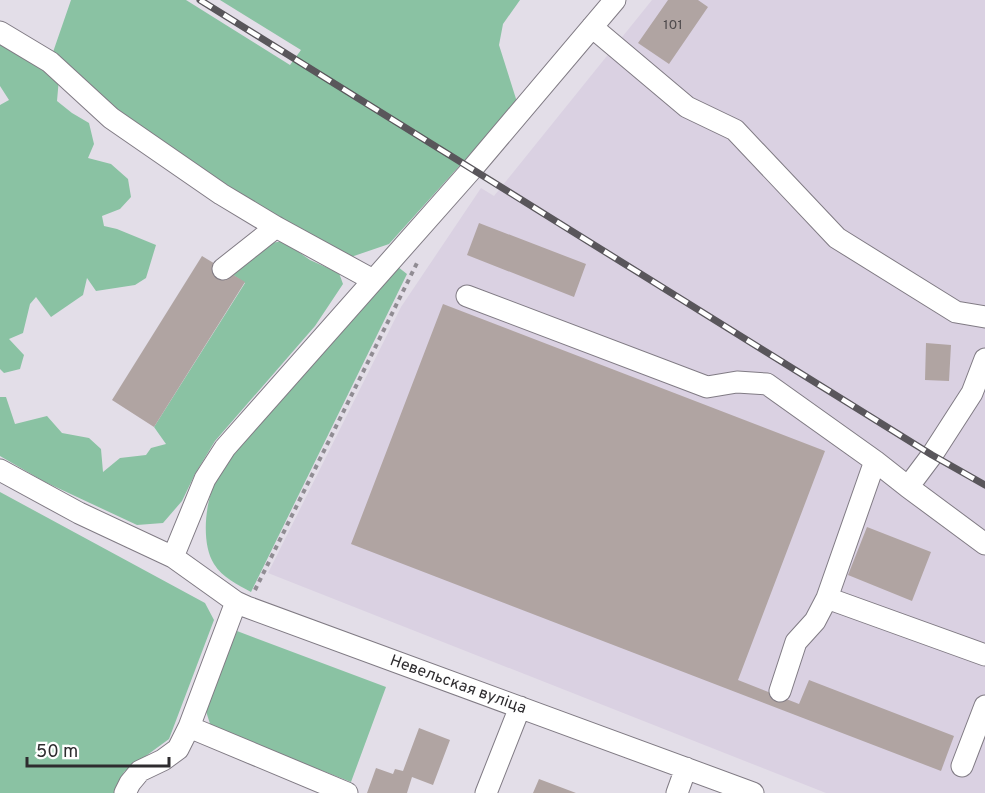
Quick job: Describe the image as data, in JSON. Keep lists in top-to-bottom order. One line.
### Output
{"streets":{"street":["Невельская вуліца"]},"house_numbers":["101"],"scale_bar":"50 m"}
